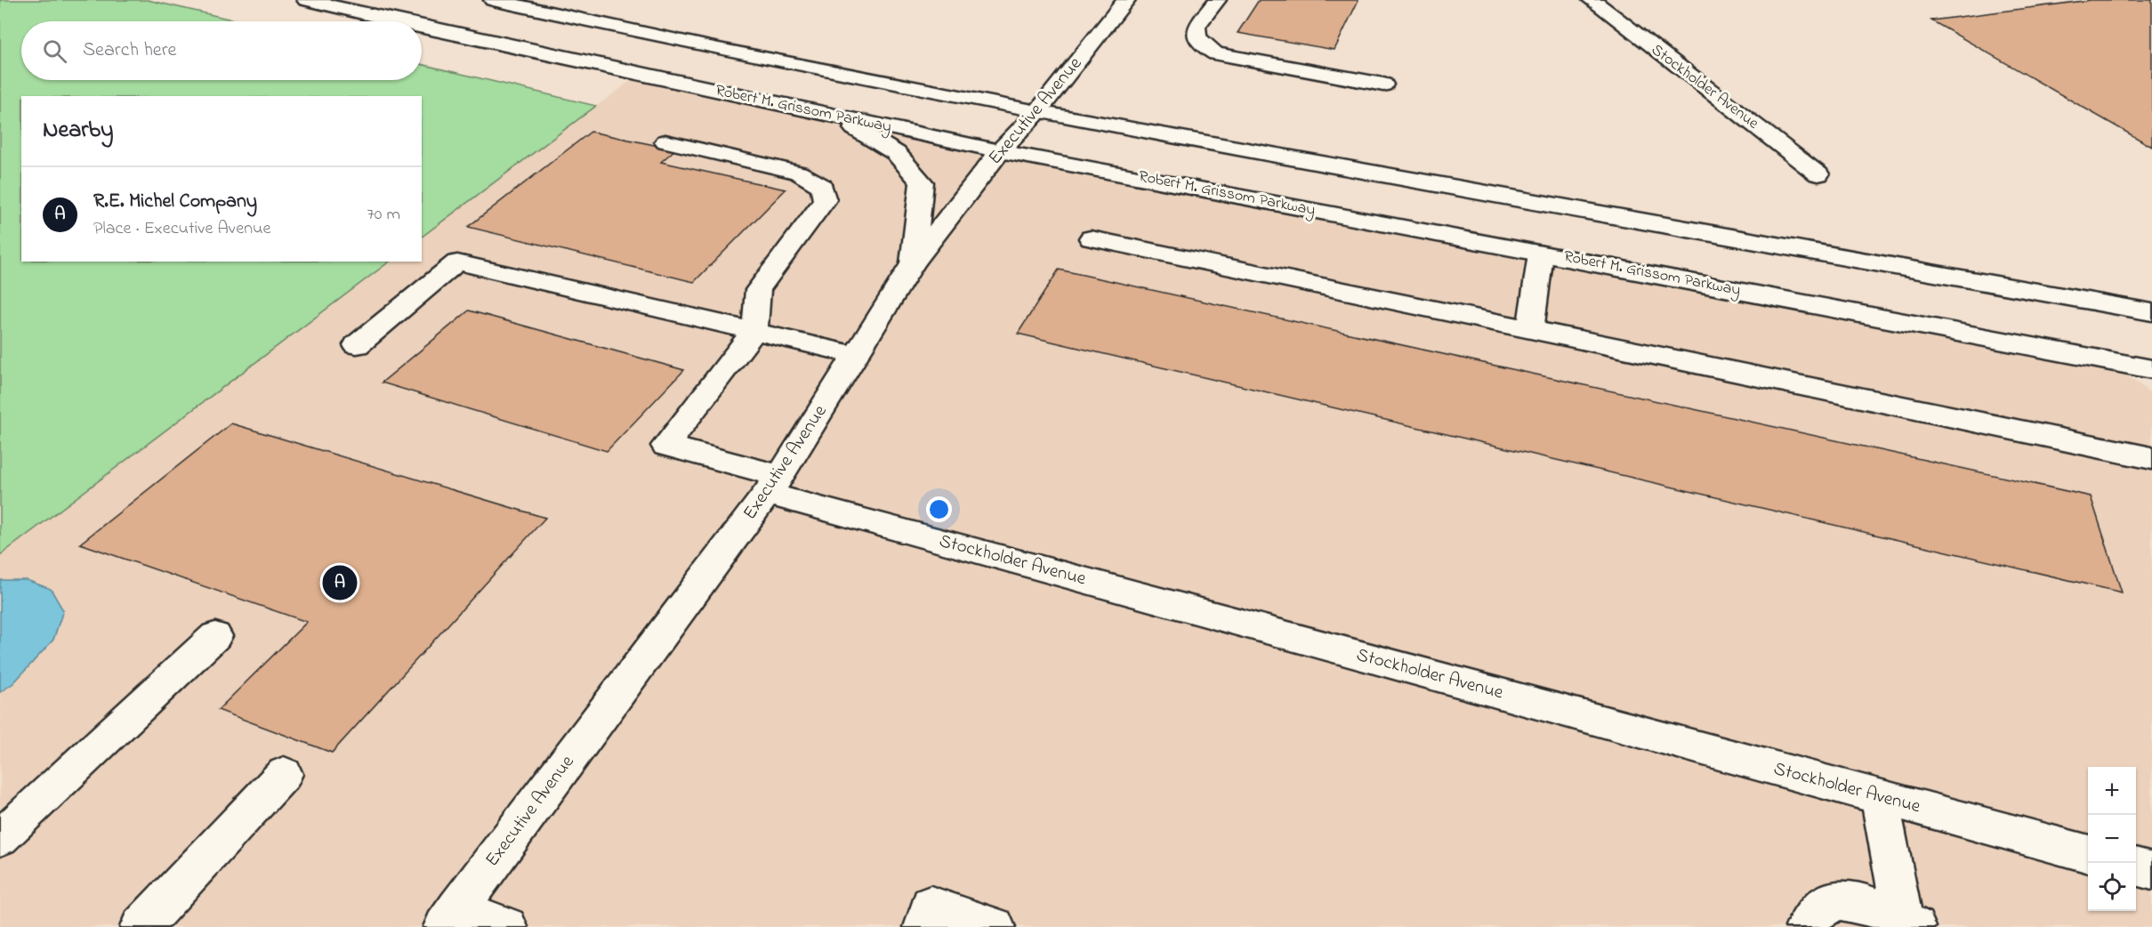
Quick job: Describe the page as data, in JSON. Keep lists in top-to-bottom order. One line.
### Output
{"streets":{"main road":["Stockholder Avenue","Robert M. Grissom Parkway","Executive Avenue"]},"crossings":[["Stockholder Avenue","Executive Avenue"],["Robert M. Grissom Parkway","Executive Avenue"]],"page":{"search":"Search here","heading":"Nearby","list":[{"mark":"A","name":"R.E. Michel Company","note":"Place · Executive Avenue","value":"70 m"}],"pins":"A","map_buttons":["+","−"]}}
